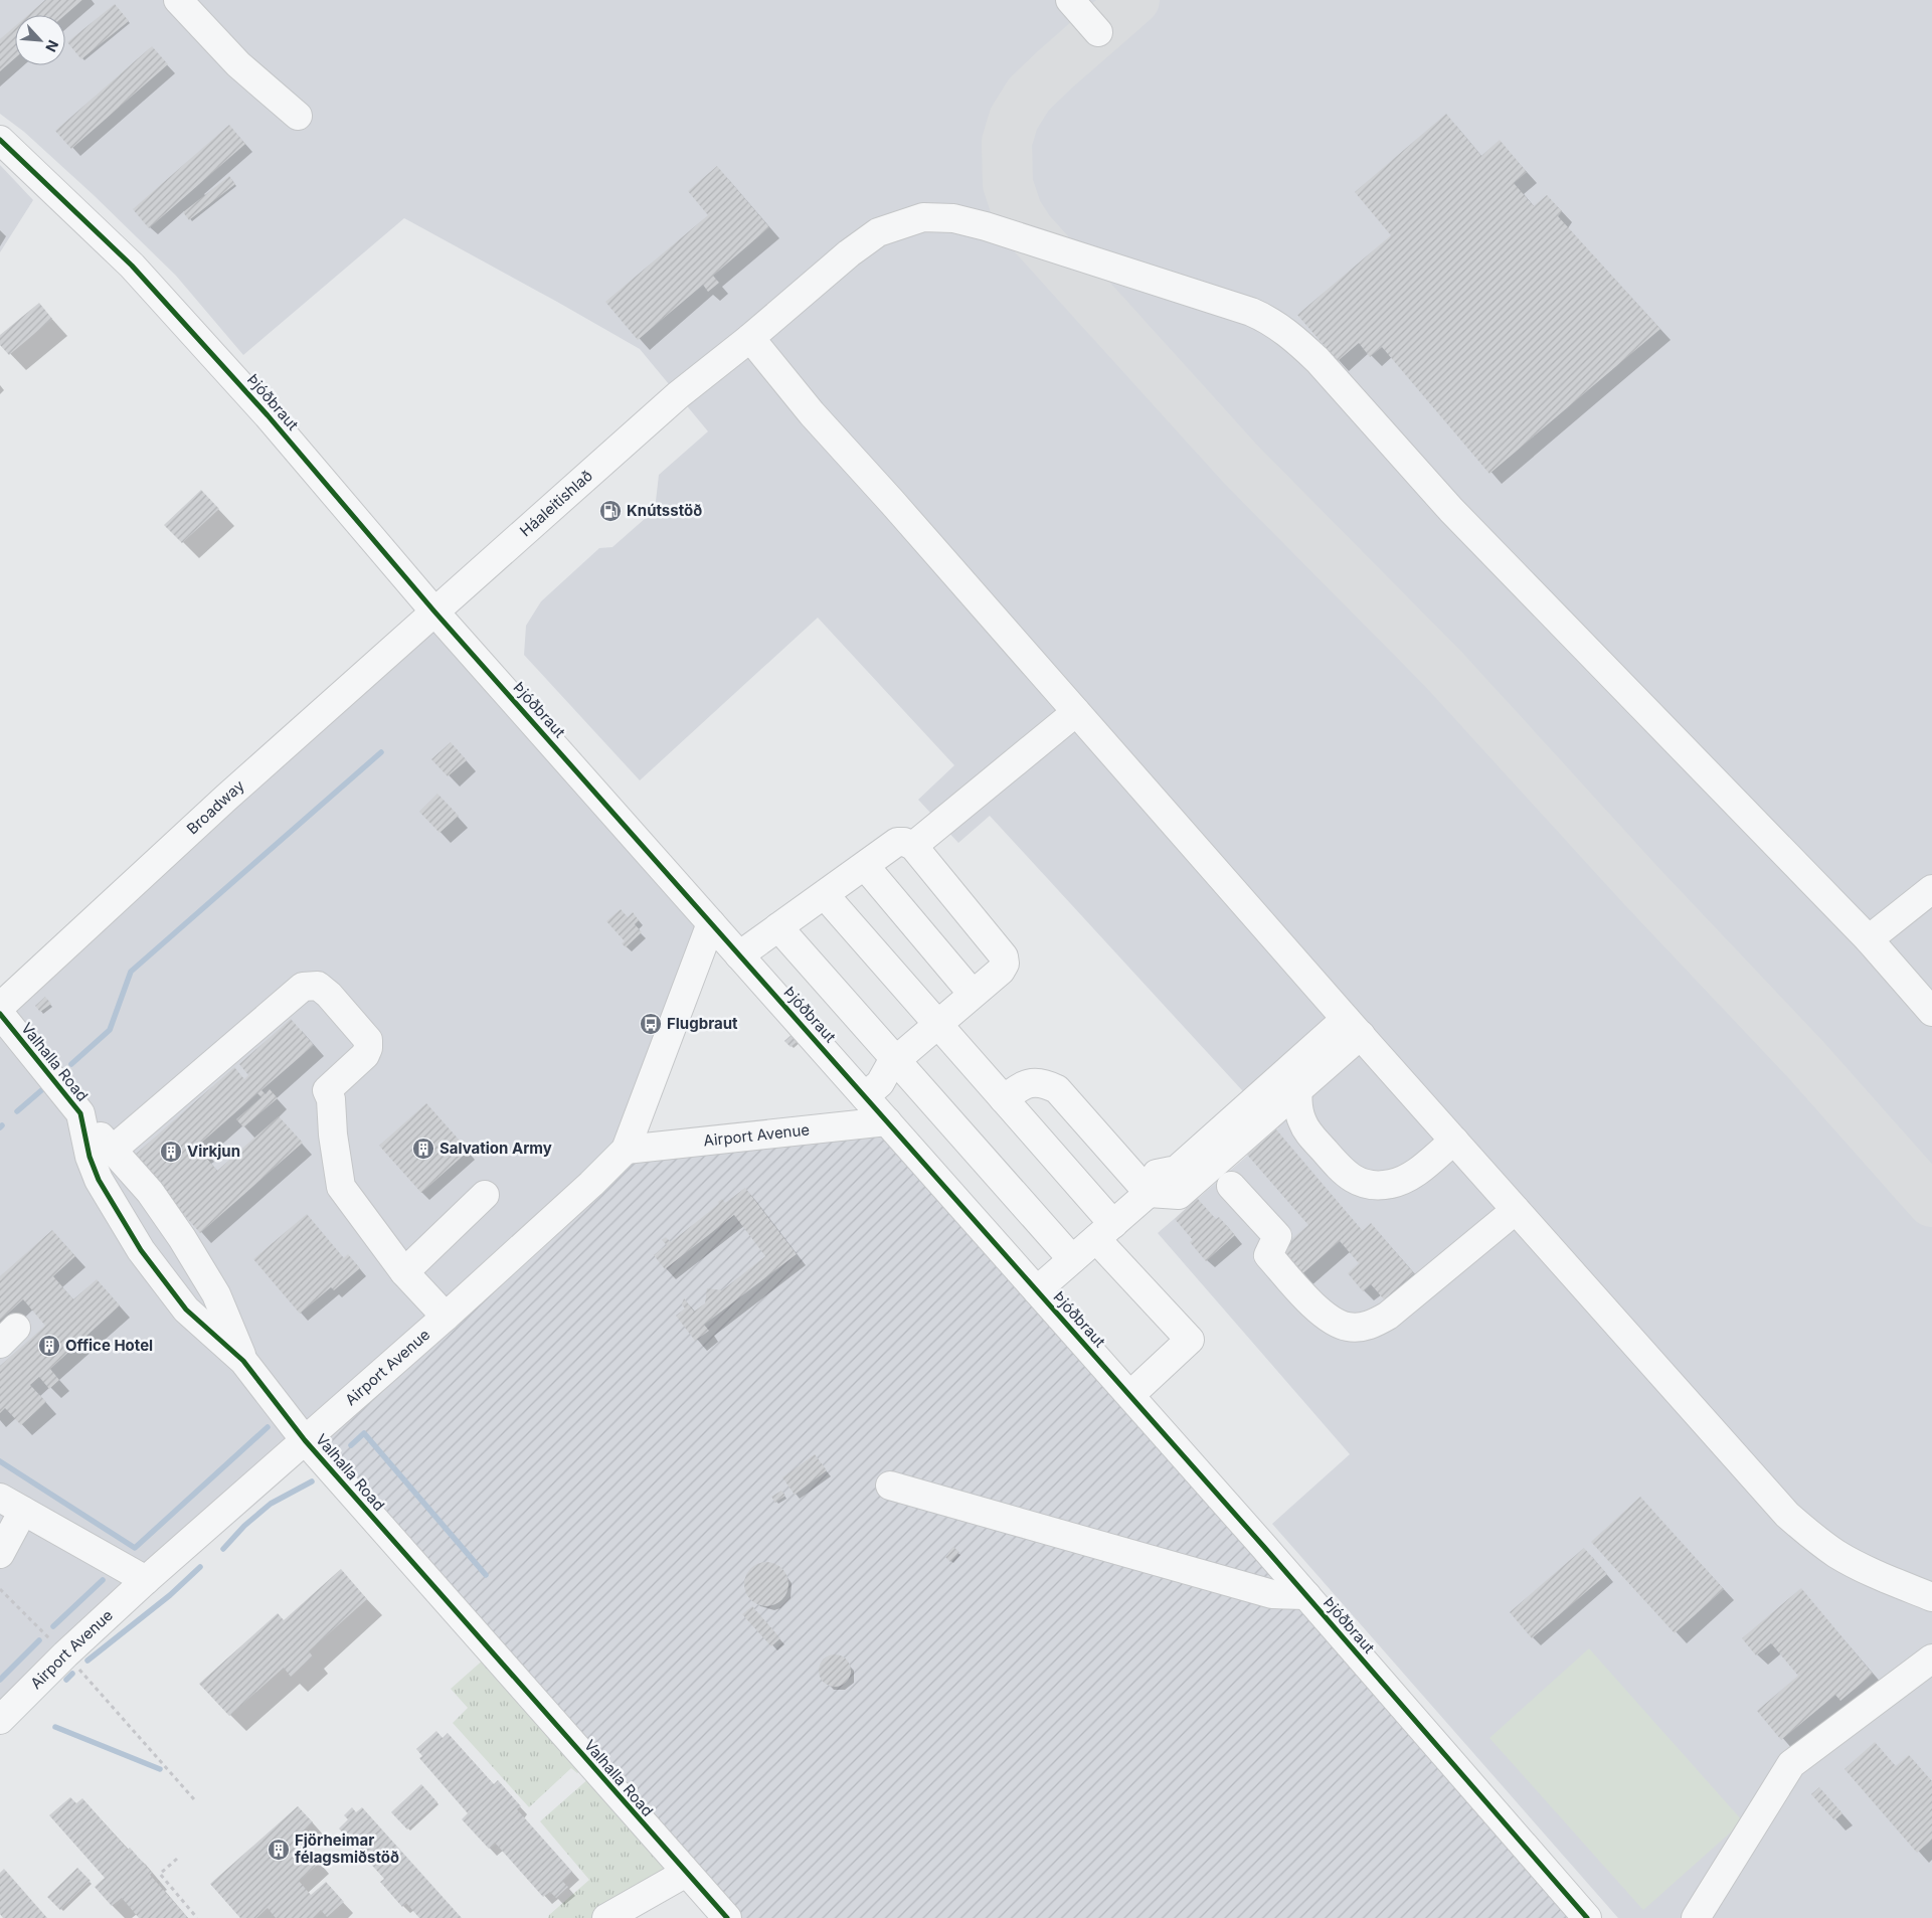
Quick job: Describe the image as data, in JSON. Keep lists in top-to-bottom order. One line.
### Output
{"streets":{"street":["Þjóðbraut","Háaleitishlað","Broadway","Valhalla Road","Airport Avenue"]},"crossings":[["Þjóðbraut","Háaleitishlað"],["Þjóðbraut","Broadway"],["Þjóðbraut","Airport Avenue"],["Háaleitishlað","Broadway"],["Valhalla Road","Airport Avenue"]],"places":{"fuel station":["Knútsstöð"],"bus stop":["Flugbraut"],"building":["Salvation Army","Virkjun","Office Hotel","Fjörheimar félagsmiðstöð"]},"north":"bottom right"}
